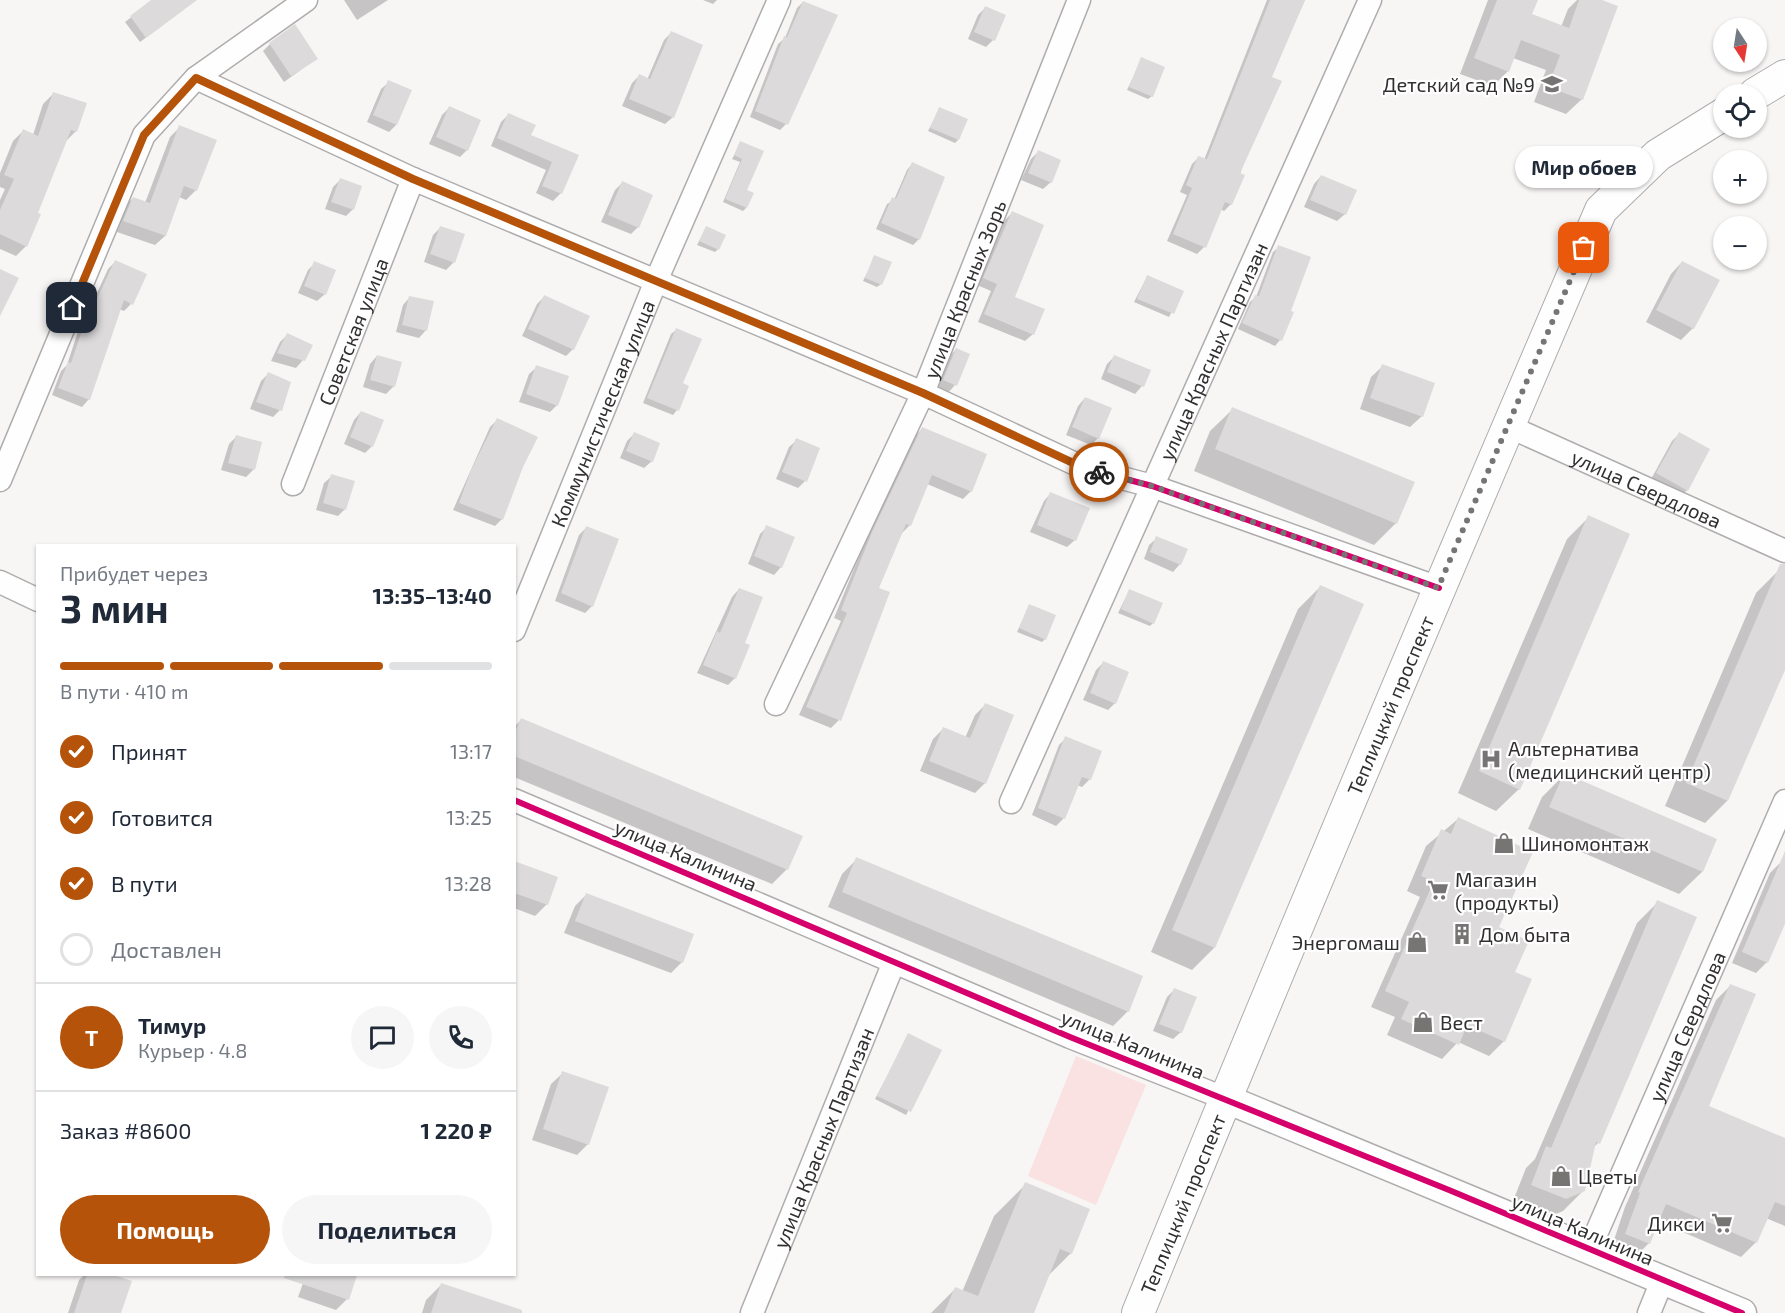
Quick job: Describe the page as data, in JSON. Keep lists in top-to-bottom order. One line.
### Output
{"streets":{"main road":["Теплицкий проспект"],"street":["улица Красных Зорь","Советская улица","улица Красных Партизан","Коммунистическая улица","улица Свердлова","улица Калинина"]},"crossings":[["улица Красных Партизан","улица Калинина"],["улица Свердлова","Теплицкий проспект"],["улица Свердлова","улица Калинина"],["Теплицкий проспект","улица Калинина"]],"places":{"school or university":["Детский сад №9"],"other":["Мир обоев"],"hospital":["Альтернатива (медицинский центр)"],"shop":["Шиномонтаж","Энергомаш","Вест","Цветы"],"supermarket":["Магазин (продукты)","Дикси"],"building":["Дом быта"]},"north":"bottom","page":{"map_buttons":["+","−"],"bubble":"Мир обоев","heading":["3 мин","Прибудет через","13:35–13:40"],"panel":["Тимур","Курьер · 4.8","Заказ #8600","1 220 ₽"],"bar":"В пути · 410 m","list":[["Принят","13:17"],["Готовится","13:25"],["В пути","13:28"],"Доставлен"],"round":"Т","buttons":["Помощь","Поделиться"]}}
